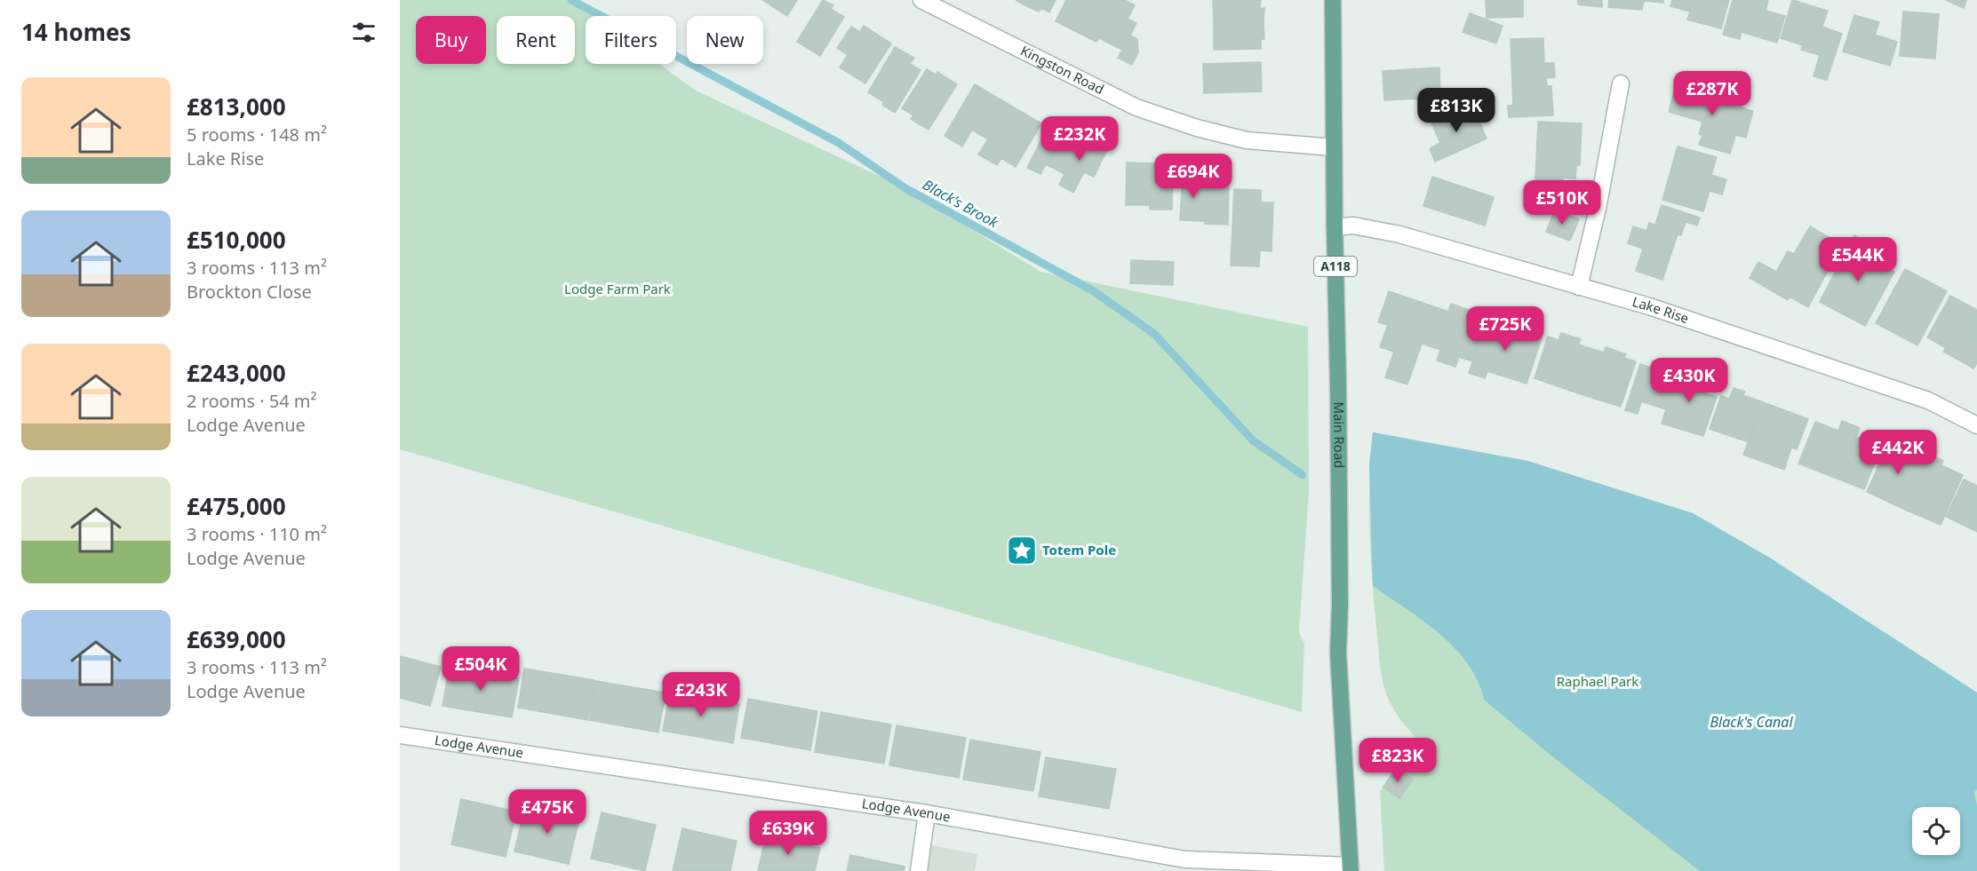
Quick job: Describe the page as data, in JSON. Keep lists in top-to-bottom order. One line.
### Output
{"streets":{"main road":["A118","Main Road"],"street":["Kingston Road","Lake Rise","Lodge Avenue"]},"crossings":[["Kingston Road","Main Road"],["Lake Rise","Main Road"],["Main Road","Lodge Avenue"]],"water":["Black's Brook","Black's Canal"],"parks":["Lodge Farm Park","Raphael Park"],"places":{"place":["Totem Pole"]},"page":{"heading":"14 homes","chip":["Buy","Rent","Filters","New"],"list":[{"name":"£813,000","note":"5 rooms · 148 m² · Lake Rise"},{"name":"£510,000","note":"3 rooms · 113 m² · Brockton Close"},{"name":"£243,000","note":"2 rooms · 54 m² · Lodge Avenue"},{"name":"£475,000","note":"3 rooms · 110 m² · Lodge Avenue"},{"name":"£639,000","note":"3 rooms · 113 m² · Lodge Avenue"}],"price":["£287K","£813K","£232K","£694K","£510K","£544K","£725K","£430K","£442K","£504K","£243K","£823K","£475K","£639K"]}}
